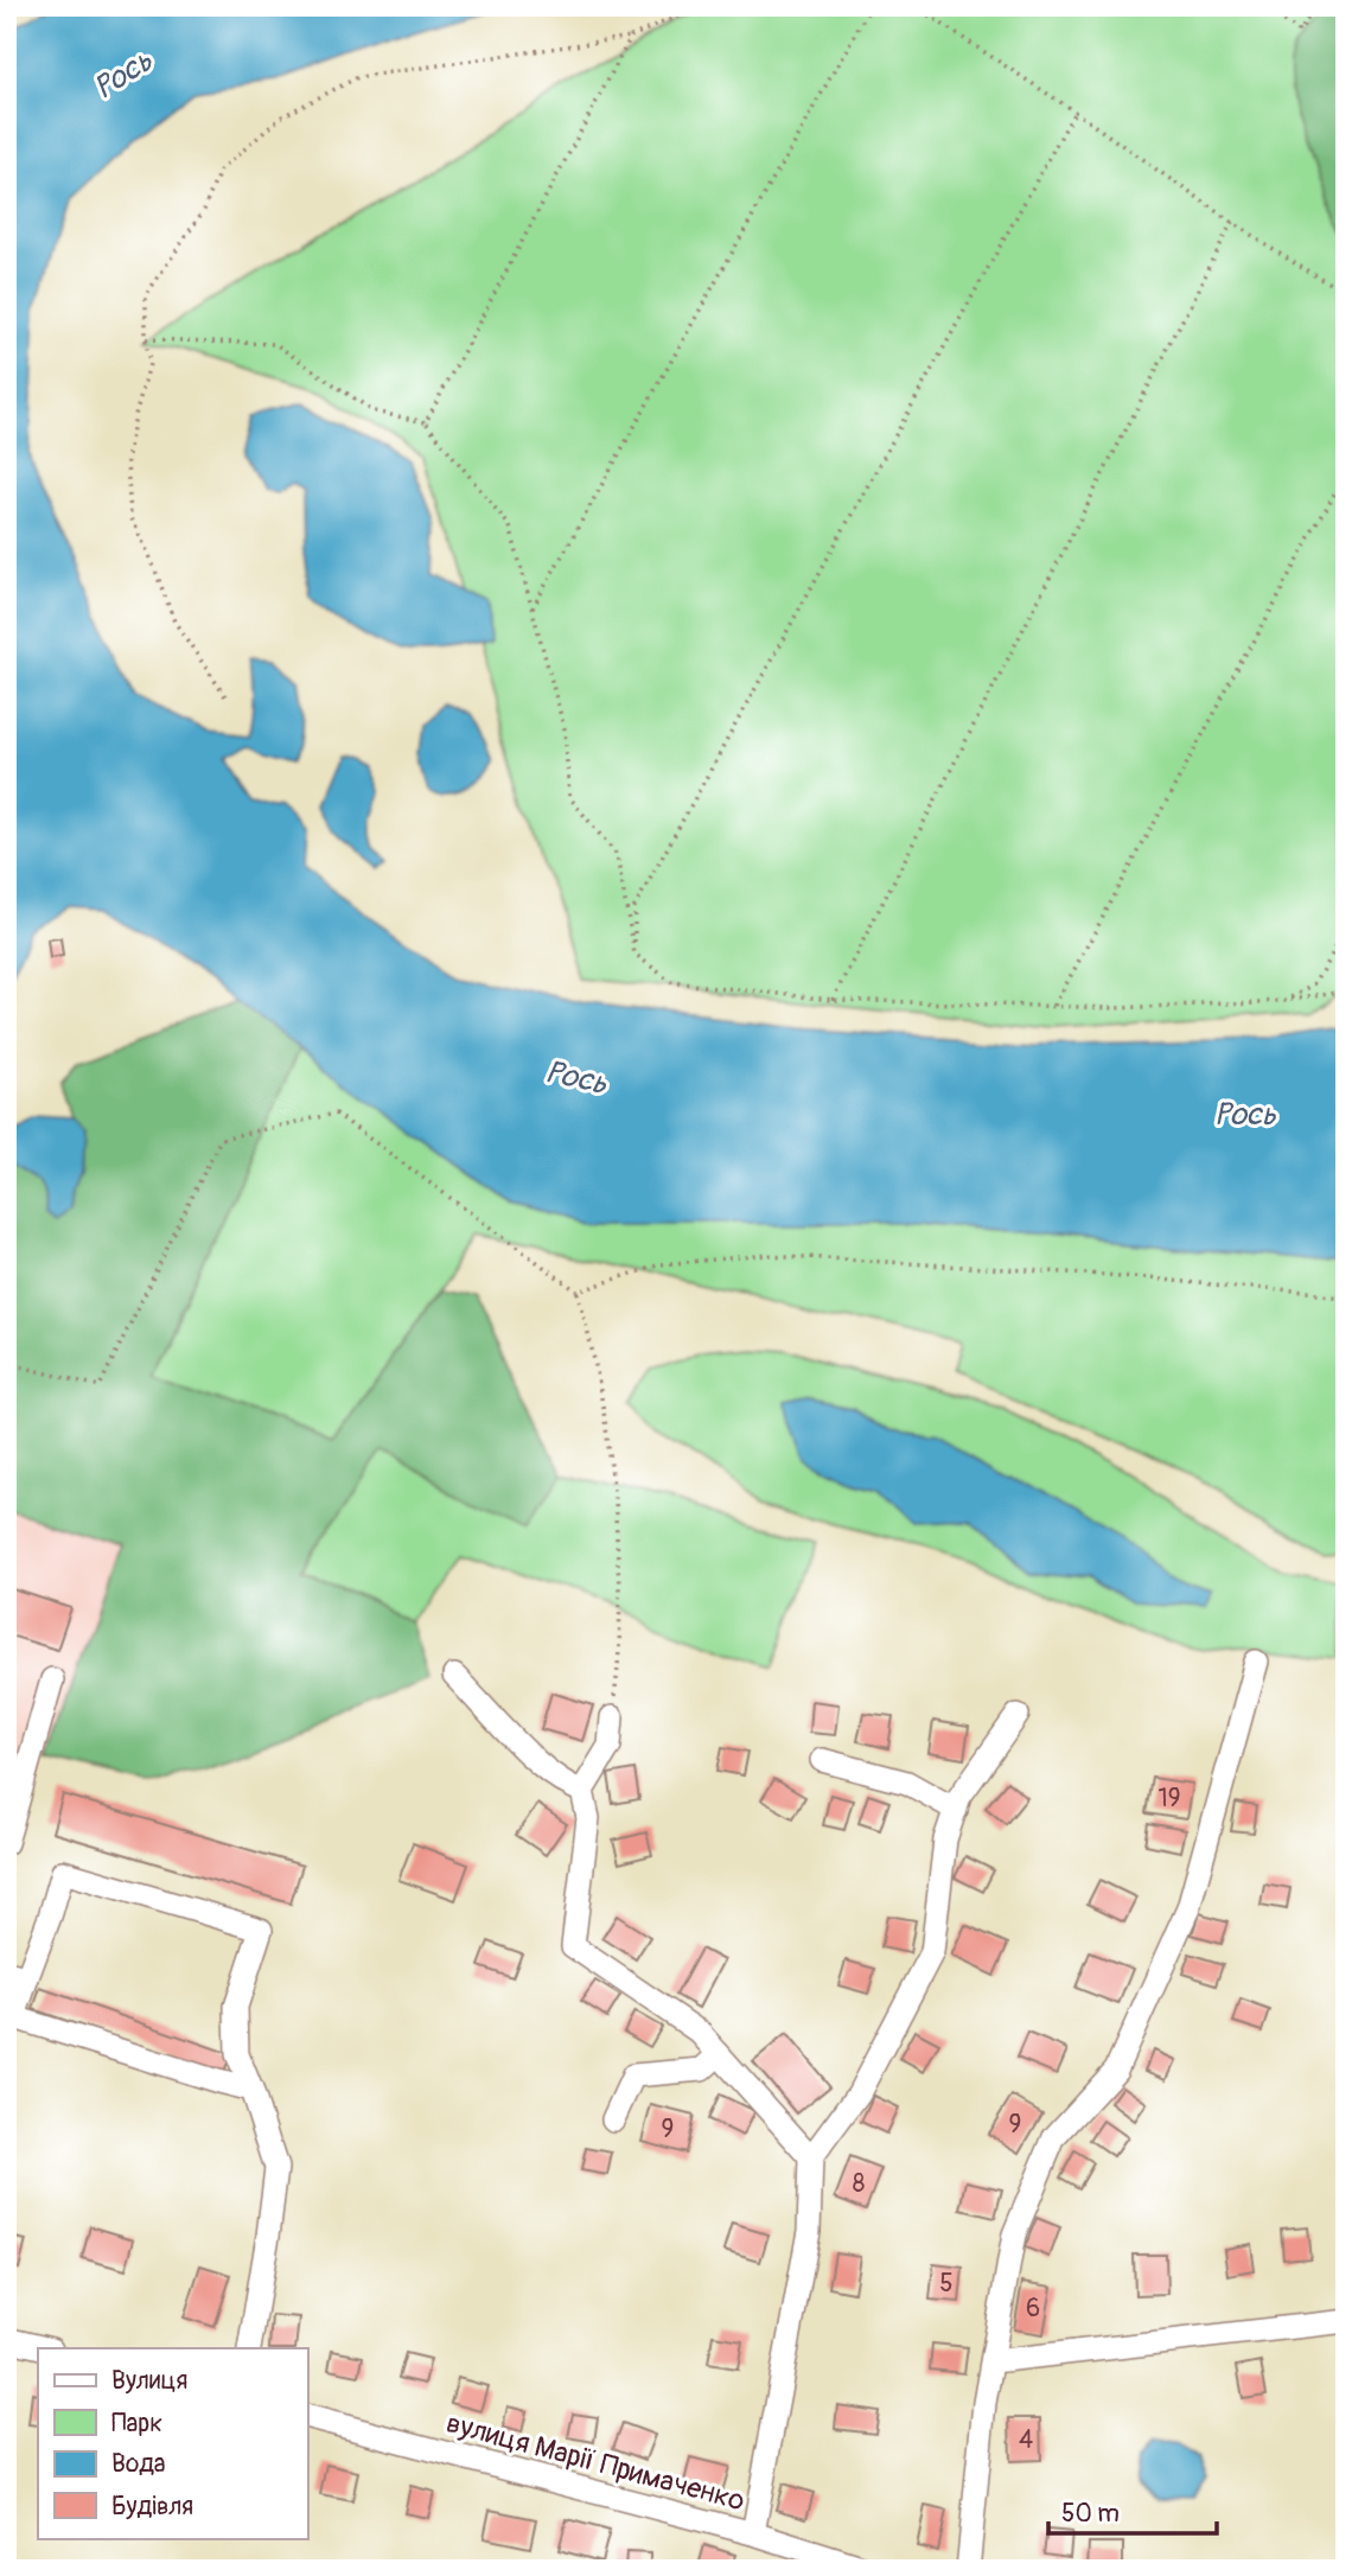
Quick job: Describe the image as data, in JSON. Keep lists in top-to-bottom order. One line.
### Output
{"streets":{"street":["вулиця Марії Примаченко"]},"water":["Рось"],"house_numbers":["19","9","9","8","5","6","4"],"legend":["Вулиця","Парк","Вода","Будівля"],"scale_bar":"50 m"}
